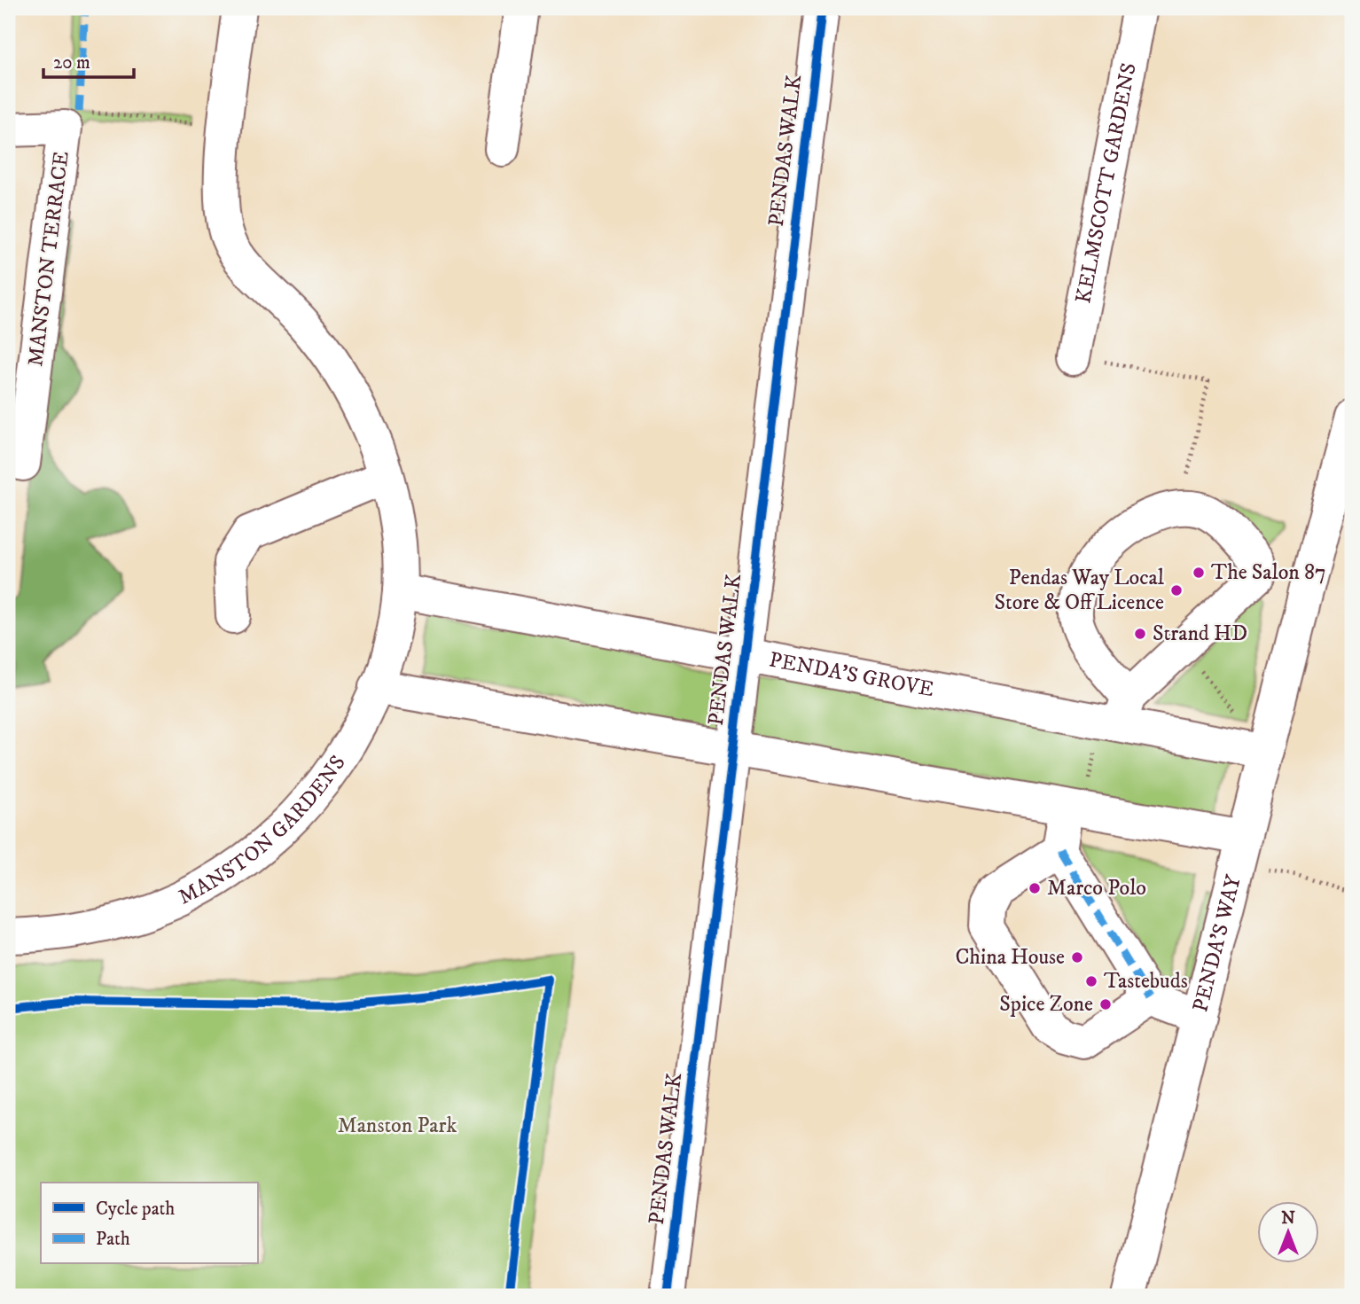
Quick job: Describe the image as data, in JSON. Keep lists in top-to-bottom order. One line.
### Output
{"streets":{"street":["PENDAS WALK","KELMSCOTT GARDENS","MANSTON TERRACE","PENDA'S GROVE","MANSTON GARDENS","PENDA'S WAY"]},"crossings":[["PENDAS WALK","PENDA'S GROVE"],["PENDA'S GROVE","MANSTON GARDENS"],["PENDA'S GROVE","PENDA'S WAY"]],"parks":["Manston Park"],"places":["The Salon 87","Pendas Way Local Store & Off Licence","Strand HD","Marco Polo","China House","Tastebuds","Spice Zone"],"legend":["Cycle path","Path"],"scale_bar":"20 m","north":"top"}
